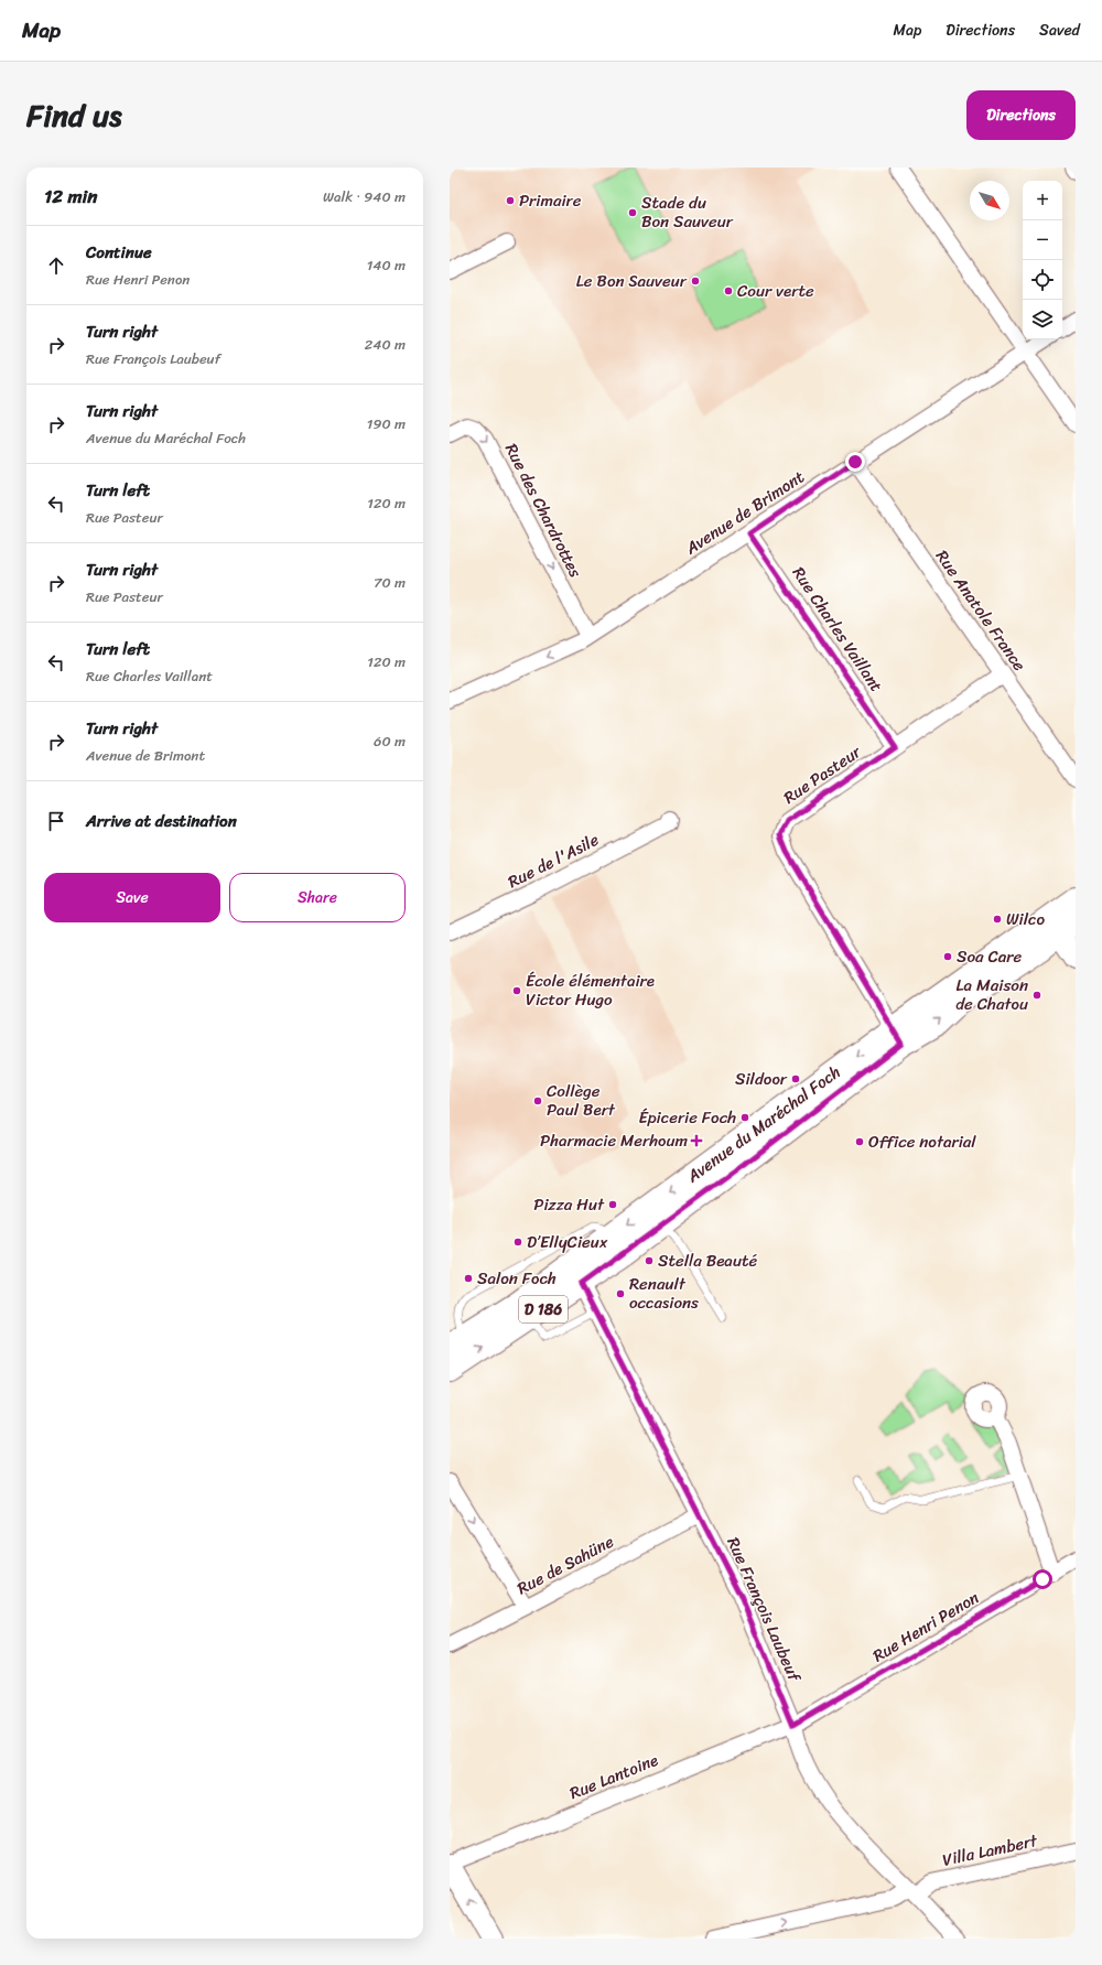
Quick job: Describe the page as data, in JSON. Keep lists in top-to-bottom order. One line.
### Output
{"streets":{"main road":["Avenue du Maréchal Foch","D 186"],"street":["Rue des Chardrottes","Avenue de Brimont","Rue Anatole France","Rue Charles Vaillant","Rue Pasteur","Rue de l'Asile","Rue de Sahüne","Rue François Laubeuf","Rue Henri Penon","Rue Lantoine","Villa Lambert"]},"crossings":[["Rue des Chardrottes","Avenue de Brimont"],["Avenue de Brimont","Rue Anatole France"],["Avenue de Brimont","Rue Charles Vaillant"],["Rue Anatole France","Rue Pasteur"],["Rue Charles Vaillant","Rue Pasteur"],["Rue Pasteur","Avenue du Maréchal Foch"],["Avenue du Maréchal Foch","D 186"],["Avenue du Maréchal Foch","Rue François Laubeuf"],["Rue de Sahüne","Rue François Laubeuf"],["Rue François Laubeuf","Rue Henri Penon"],["Rue François Laubeuf","Rue Lantoine"],["Rue François Laubeuf","Villa Lambert"],["Rue Henri Penon","Rue Lantoine"]],"one_way":["Rue des Chardrottes","Villa Lambert"],"places":{"other":["Primaire","Stade du Bon Sauveur","Le Bon Sauveur","Cour verte","Wilco","Soa Care","École élémentaire Victor Hugo","La Maison de Chatou","Sildoor","Collège Paul Bert","Épicerie Foch","Office notarial","Pizza Hut","D’EllyCieux","Stella Beauté","Salon Foch","Renault occasions"],"health":["Pharmacie Merhoum"]},"north":"bottom right","page":{"header":"Map","nav":["Map","Directions","Saved"],"title":"Find us","buttons":["Directions",["Save","Share"]],"heading":["12 min","Walk · 940 m"],"map_buttons":["+","−"],"list":[["Continue","Rue Henri Penon","140 m"],["Turn right","Rue François Laubeuf","240 m"],["Turn right","Avenue du Maréchal Foch","190 m"],["Turn left","Rue Pasteur","120 m"],["Turn right","Rue Pasteur","70 m"],["Turn left","Rue Charles Vaillant","120 m"],["Turn right","Avenue de Brimont","60 m"],"Arrive at destination"]}}
